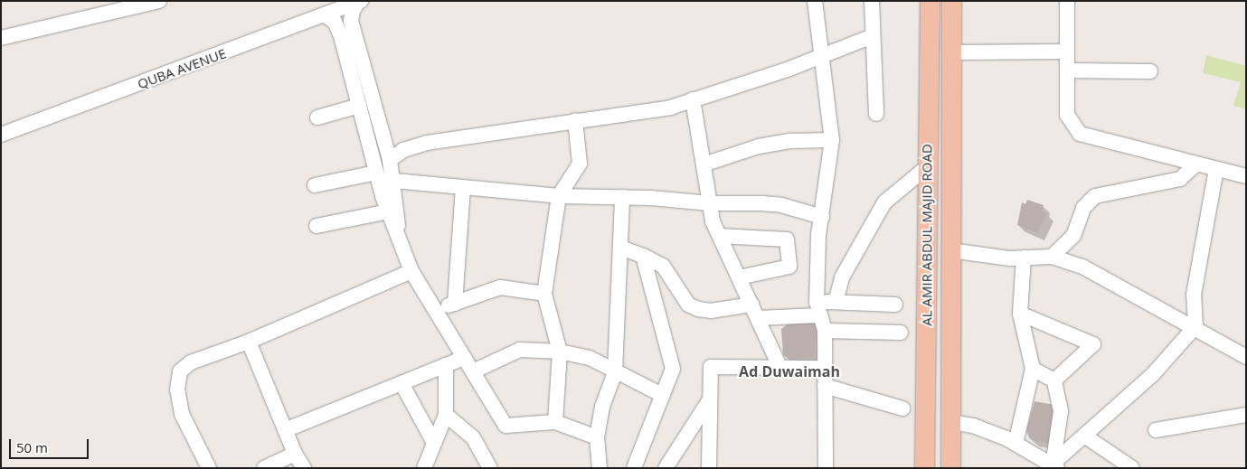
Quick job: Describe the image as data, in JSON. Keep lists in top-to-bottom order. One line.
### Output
{"streets":{"main road":["AL AMIR ABDUL MAJID ROAD"],"street":["QUBA AVENUE"]},"districts":["Ad Duwaimah"],"scale_bar":"50 m"}
